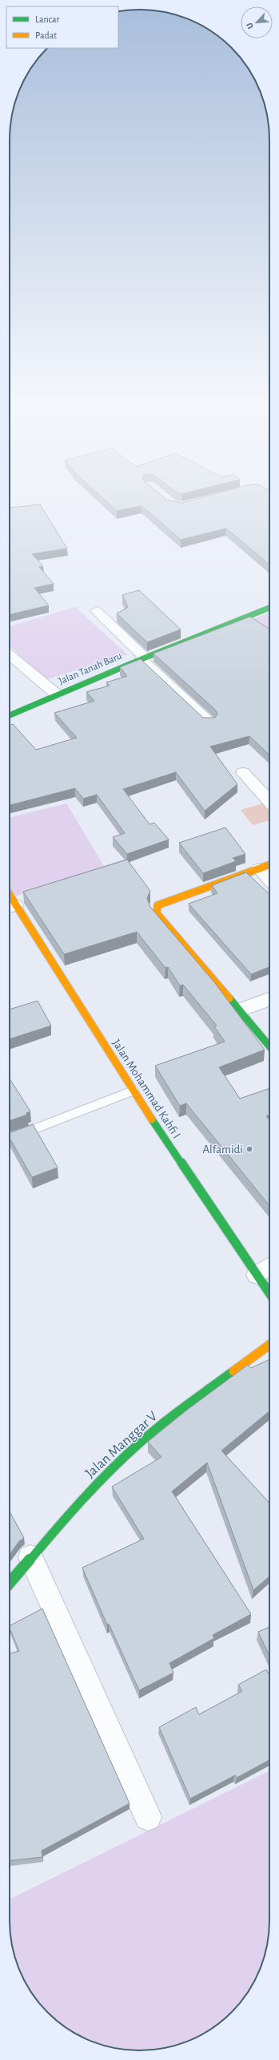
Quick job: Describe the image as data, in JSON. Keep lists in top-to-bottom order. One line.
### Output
{"streets":{"main road":["Jalan Tanah Baru","Jalan Mohammad Kahfi I","Jalan Manggar V"]},"places":["Alfamidi"],"legend":["Lancar","Padat"],"north":"bottom left"}
